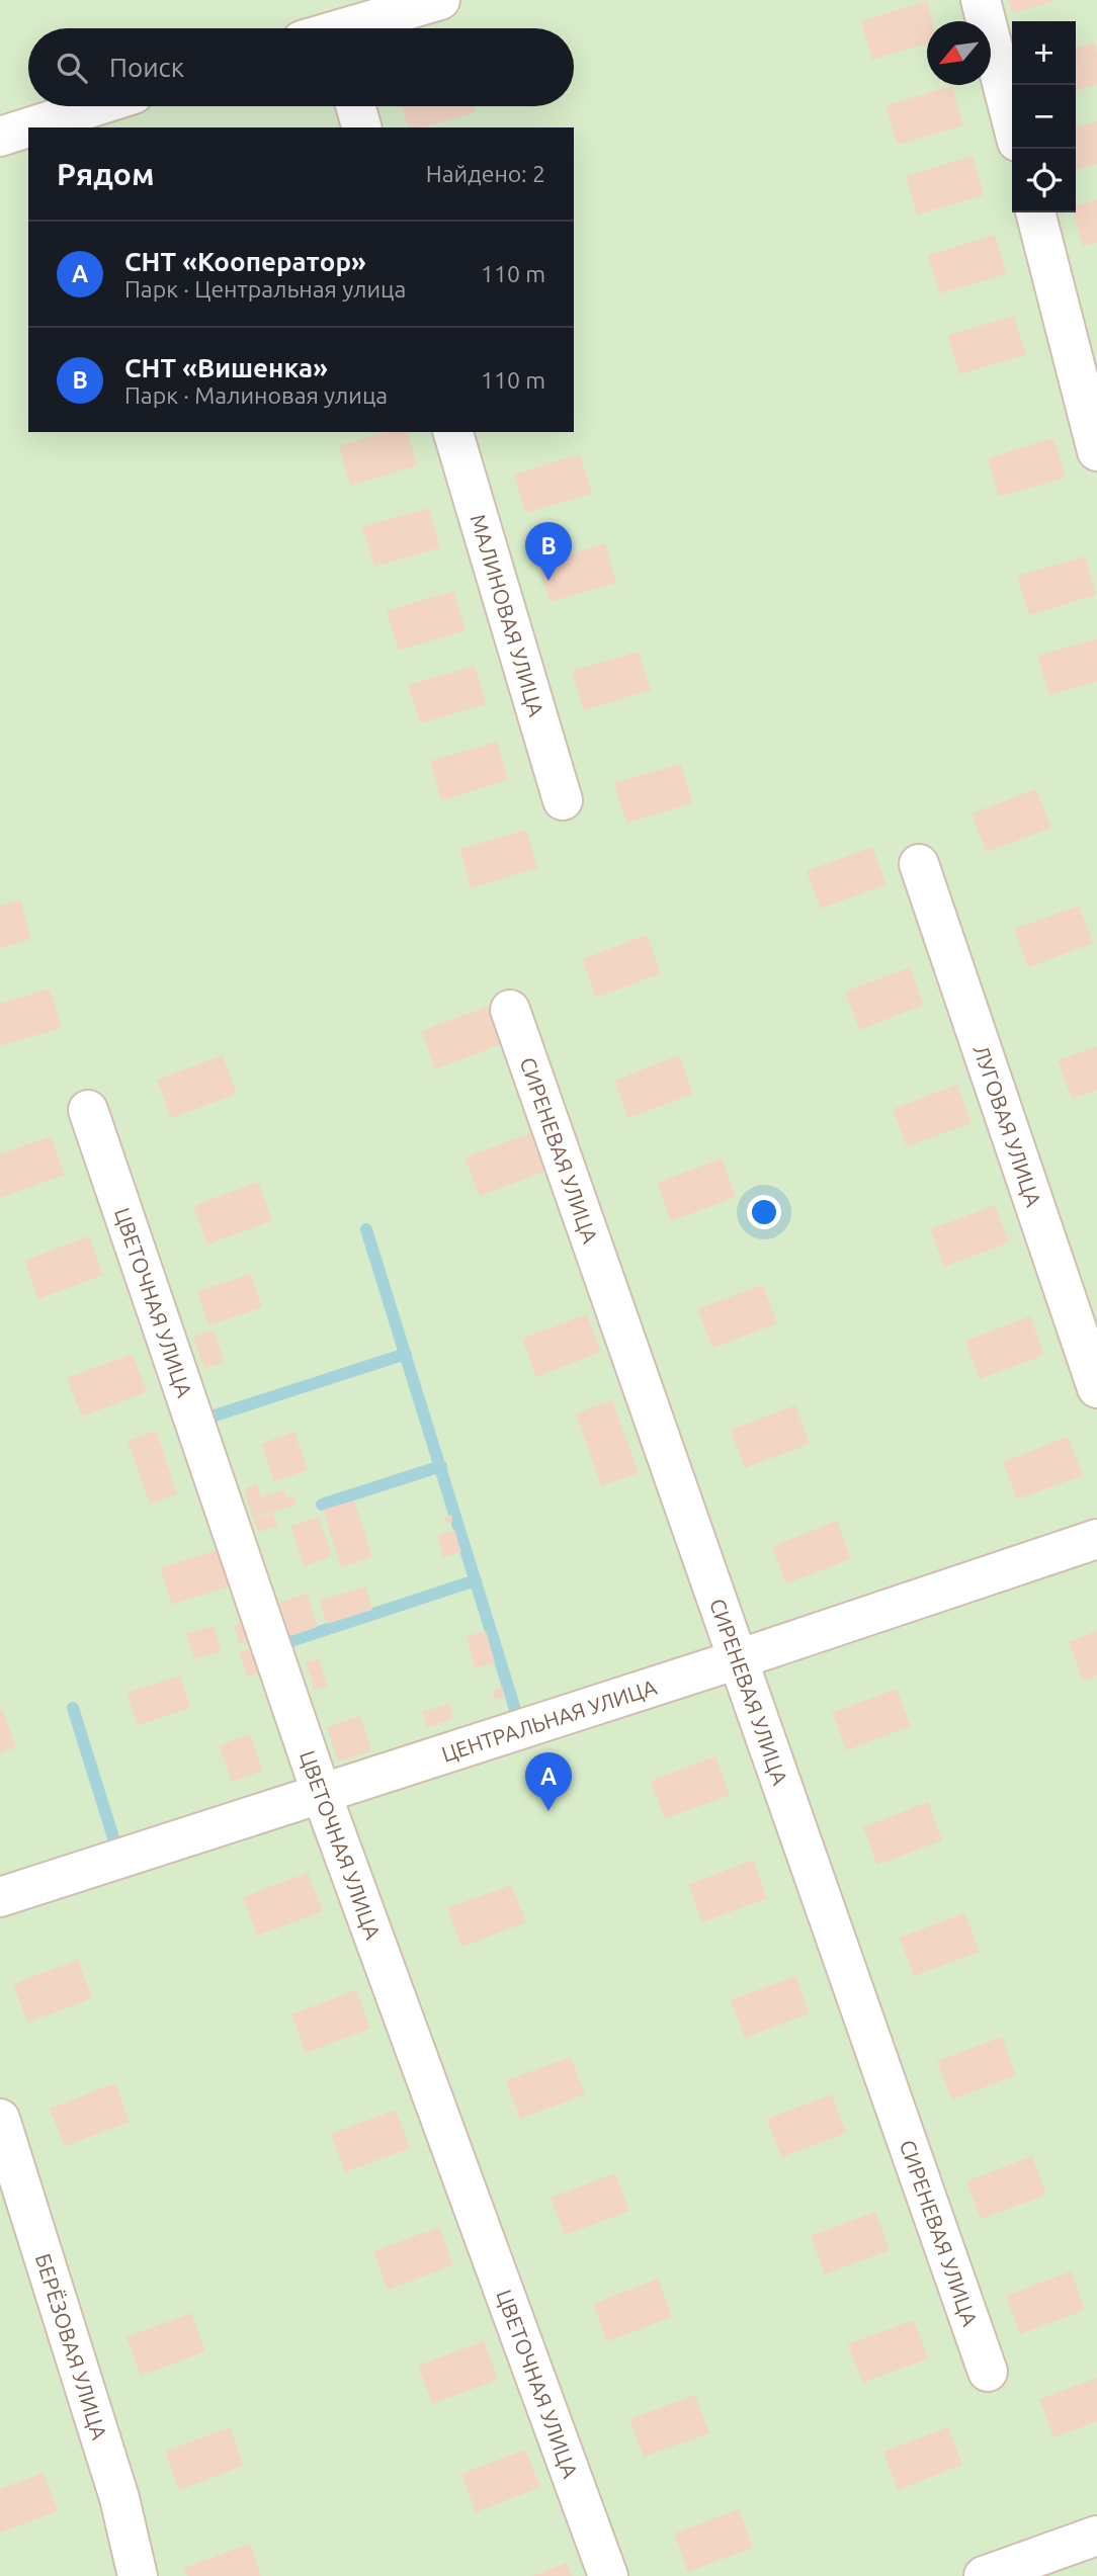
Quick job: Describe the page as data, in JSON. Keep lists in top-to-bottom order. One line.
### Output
{"streets":{"street":["МАЛИНОВАЯ УЛИЦА","ЛУГОВАЯ УЛИЦА","СИРЕНЕВАЯ УЛИЦА","ЦВЕТОЧНАЯ УЛИЦА","ЦЕНТРАЛЬНАЯ УЛИЦА","БЕРЁЗОВАЯ УЛИЦА"]},"crossings":[["СИРЕНЕВАЯ УЛИЦА","ЦЕНТРАЛЬНАЯ УЛИЦА"],["ЦВЕТОЧНАЯ УЛИЦА","ЦЕНТРАЛЬНАЯ УЛИЦА"]],"north":"bottom left","page":{"map_buttons":["+","−"],"search":"Поиск","heading":["Рядом","Найдено: 2"],"list":[{"mark":"A","name":"СНТ «Кооператор»","note":"Парк · Центральная улица","value":"110 m"},{"mark":"B","name":"СНТ «Вишенка»","note":"Парк · Малиновая улица","value":"110 m"}],"pins":["B","A"]}}
